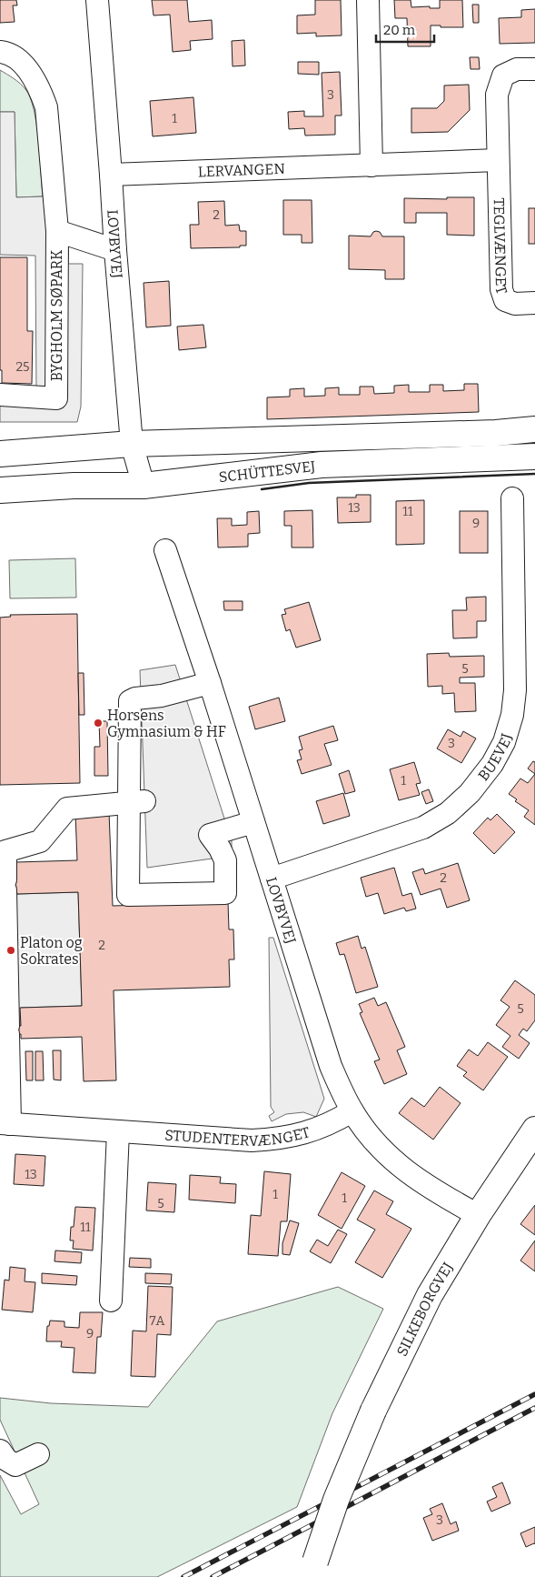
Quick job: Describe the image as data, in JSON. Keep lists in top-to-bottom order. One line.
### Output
{"streets":{"main road":["SCHÜTTESVEJ","SILKEBORGVEJ"],"street":["LERVANGEN","LOVBYVEJ","TEGLVÆNGET","BYGHOLM SØPARK","BUEVEJ","STUDENTERVÆNGET"]},"crossings":[["LERVANGEN","LOVBYVEJ"],["LERVANGEN","TEGLVÆNGET"],["LOVBYVEJ","BYGHOLM SØPARK"],["LOVBYVEJ","SCHÜTTESVEJ"],["LOVBYVEJ","BUEVEJ"],["LOVBYVEJ","STUDENTERVÆNGET"],["LOVBYVEJ","SILKEBORGVEJ"]],"places":["Horsens Gymnasium & HF","Platon og Sokrates"],"house_numbers":["3","1","2","25","13","11","9","5","3","1","2","2","5","13","1","1","5","11","7A","9","3"],"scale_bar":"20 m"}
